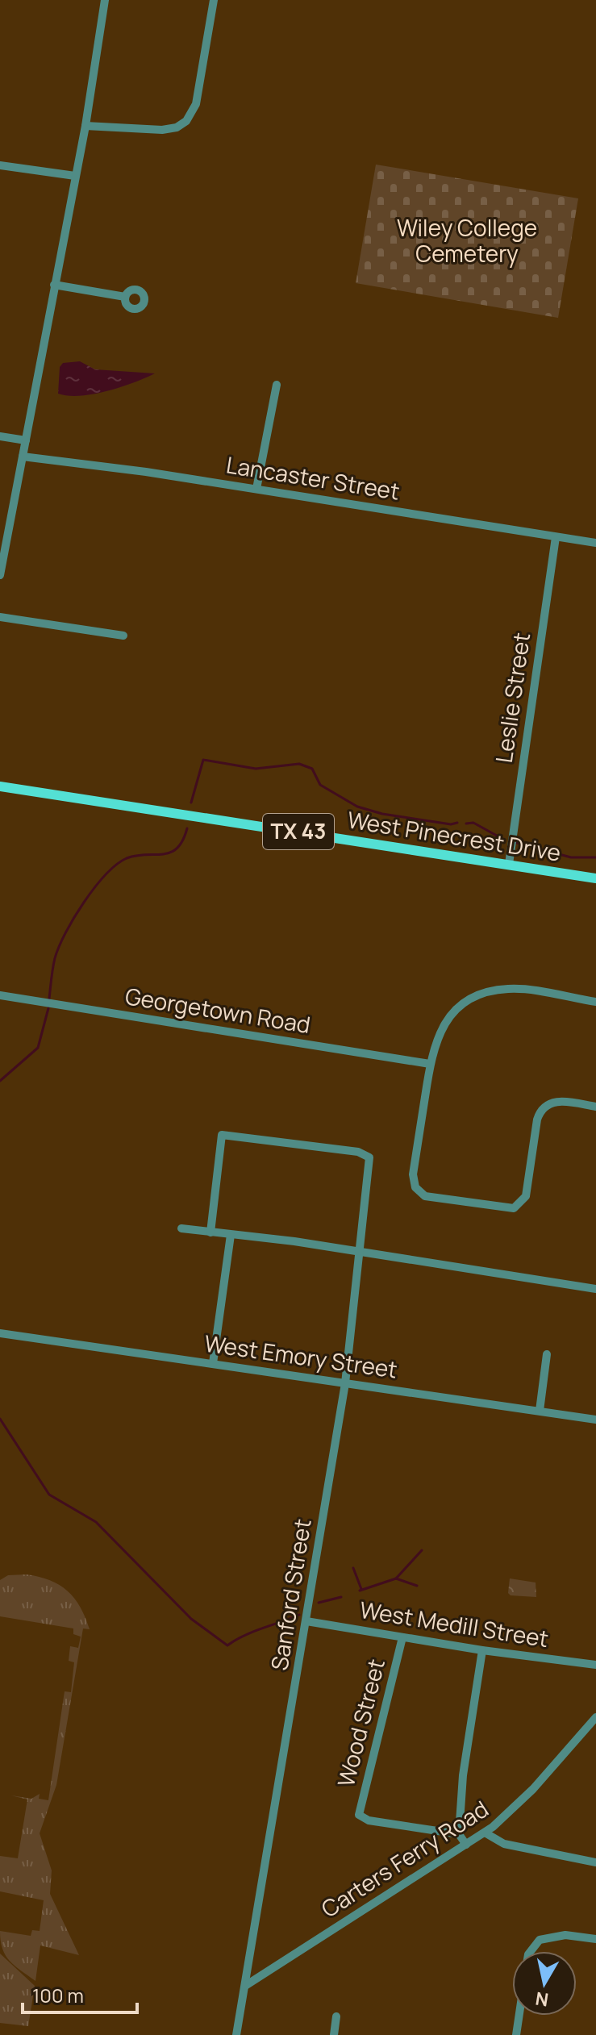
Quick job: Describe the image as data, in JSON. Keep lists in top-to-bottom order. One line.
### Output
{"streets":{"main road":["TX 43","West Pinecrest Drive"],"street":["Lancaster Street","Leslie Street","Georgetown Road","West Emory Street","Sanford Street","West Medill Street","Wood Street","Carters Ferry Road"]},"crossings":[["Lancaster Street","Leslie Street"],["Leslie Street","West Pinecrest Drive"],["West Emory Street","Sanford Street"],["Sanford Street","West Medill Street"],["Sanford Street","Carters Ferry Road"],["West Medill Street","Wood Street"]],"parks":["Wiley College Cemetery"],"scale_bar":"100 m","north":"bottom"}
